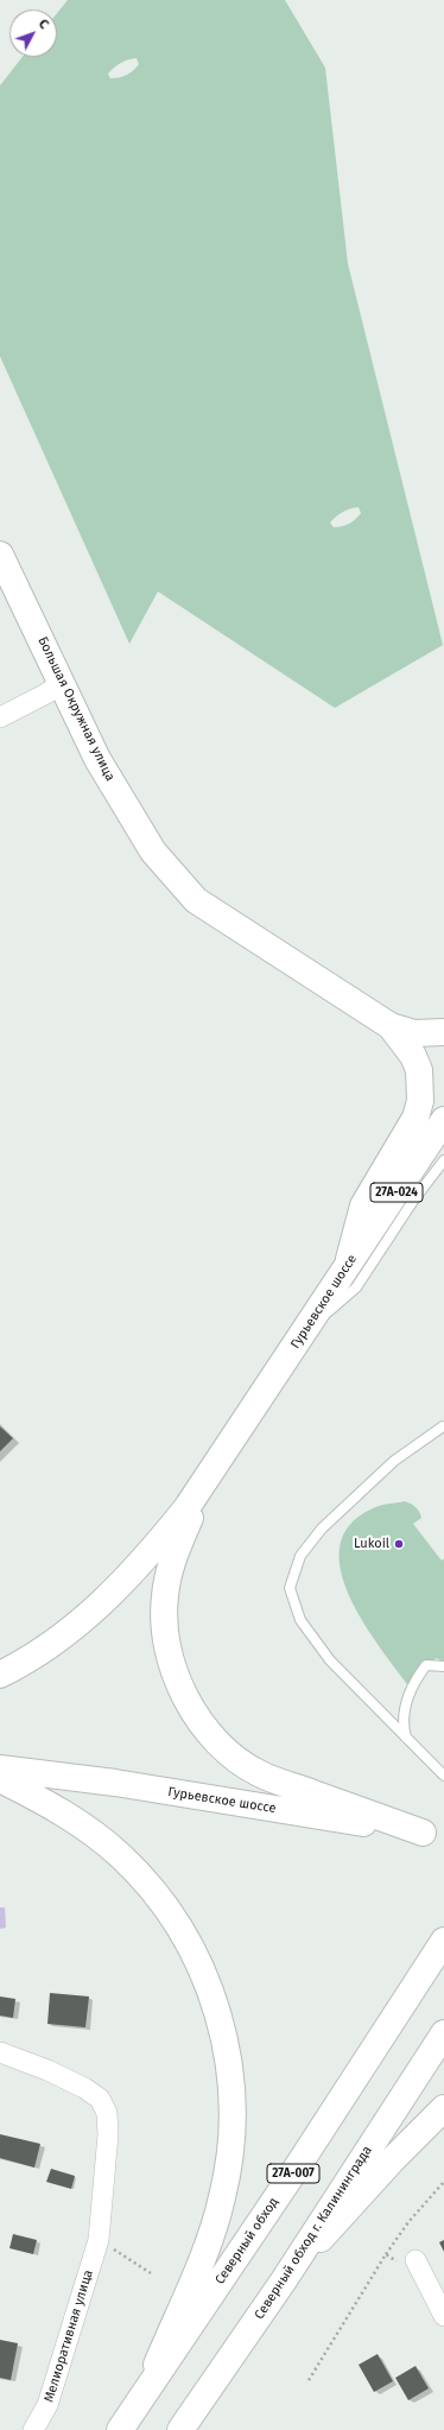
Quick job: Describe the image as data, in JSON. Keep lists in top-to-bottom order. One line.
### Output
{"streets":{"main road":["Большая Окружная улица","27А-024","Гурьевское шоссе","27А-007","Северный обход г. Калининграда","Северный обход"],"street":["Мелиоративная улица"]},"crossings":[["27А-007","Северный обход"]],"places":["Lukoil"],"north":"top right"}
